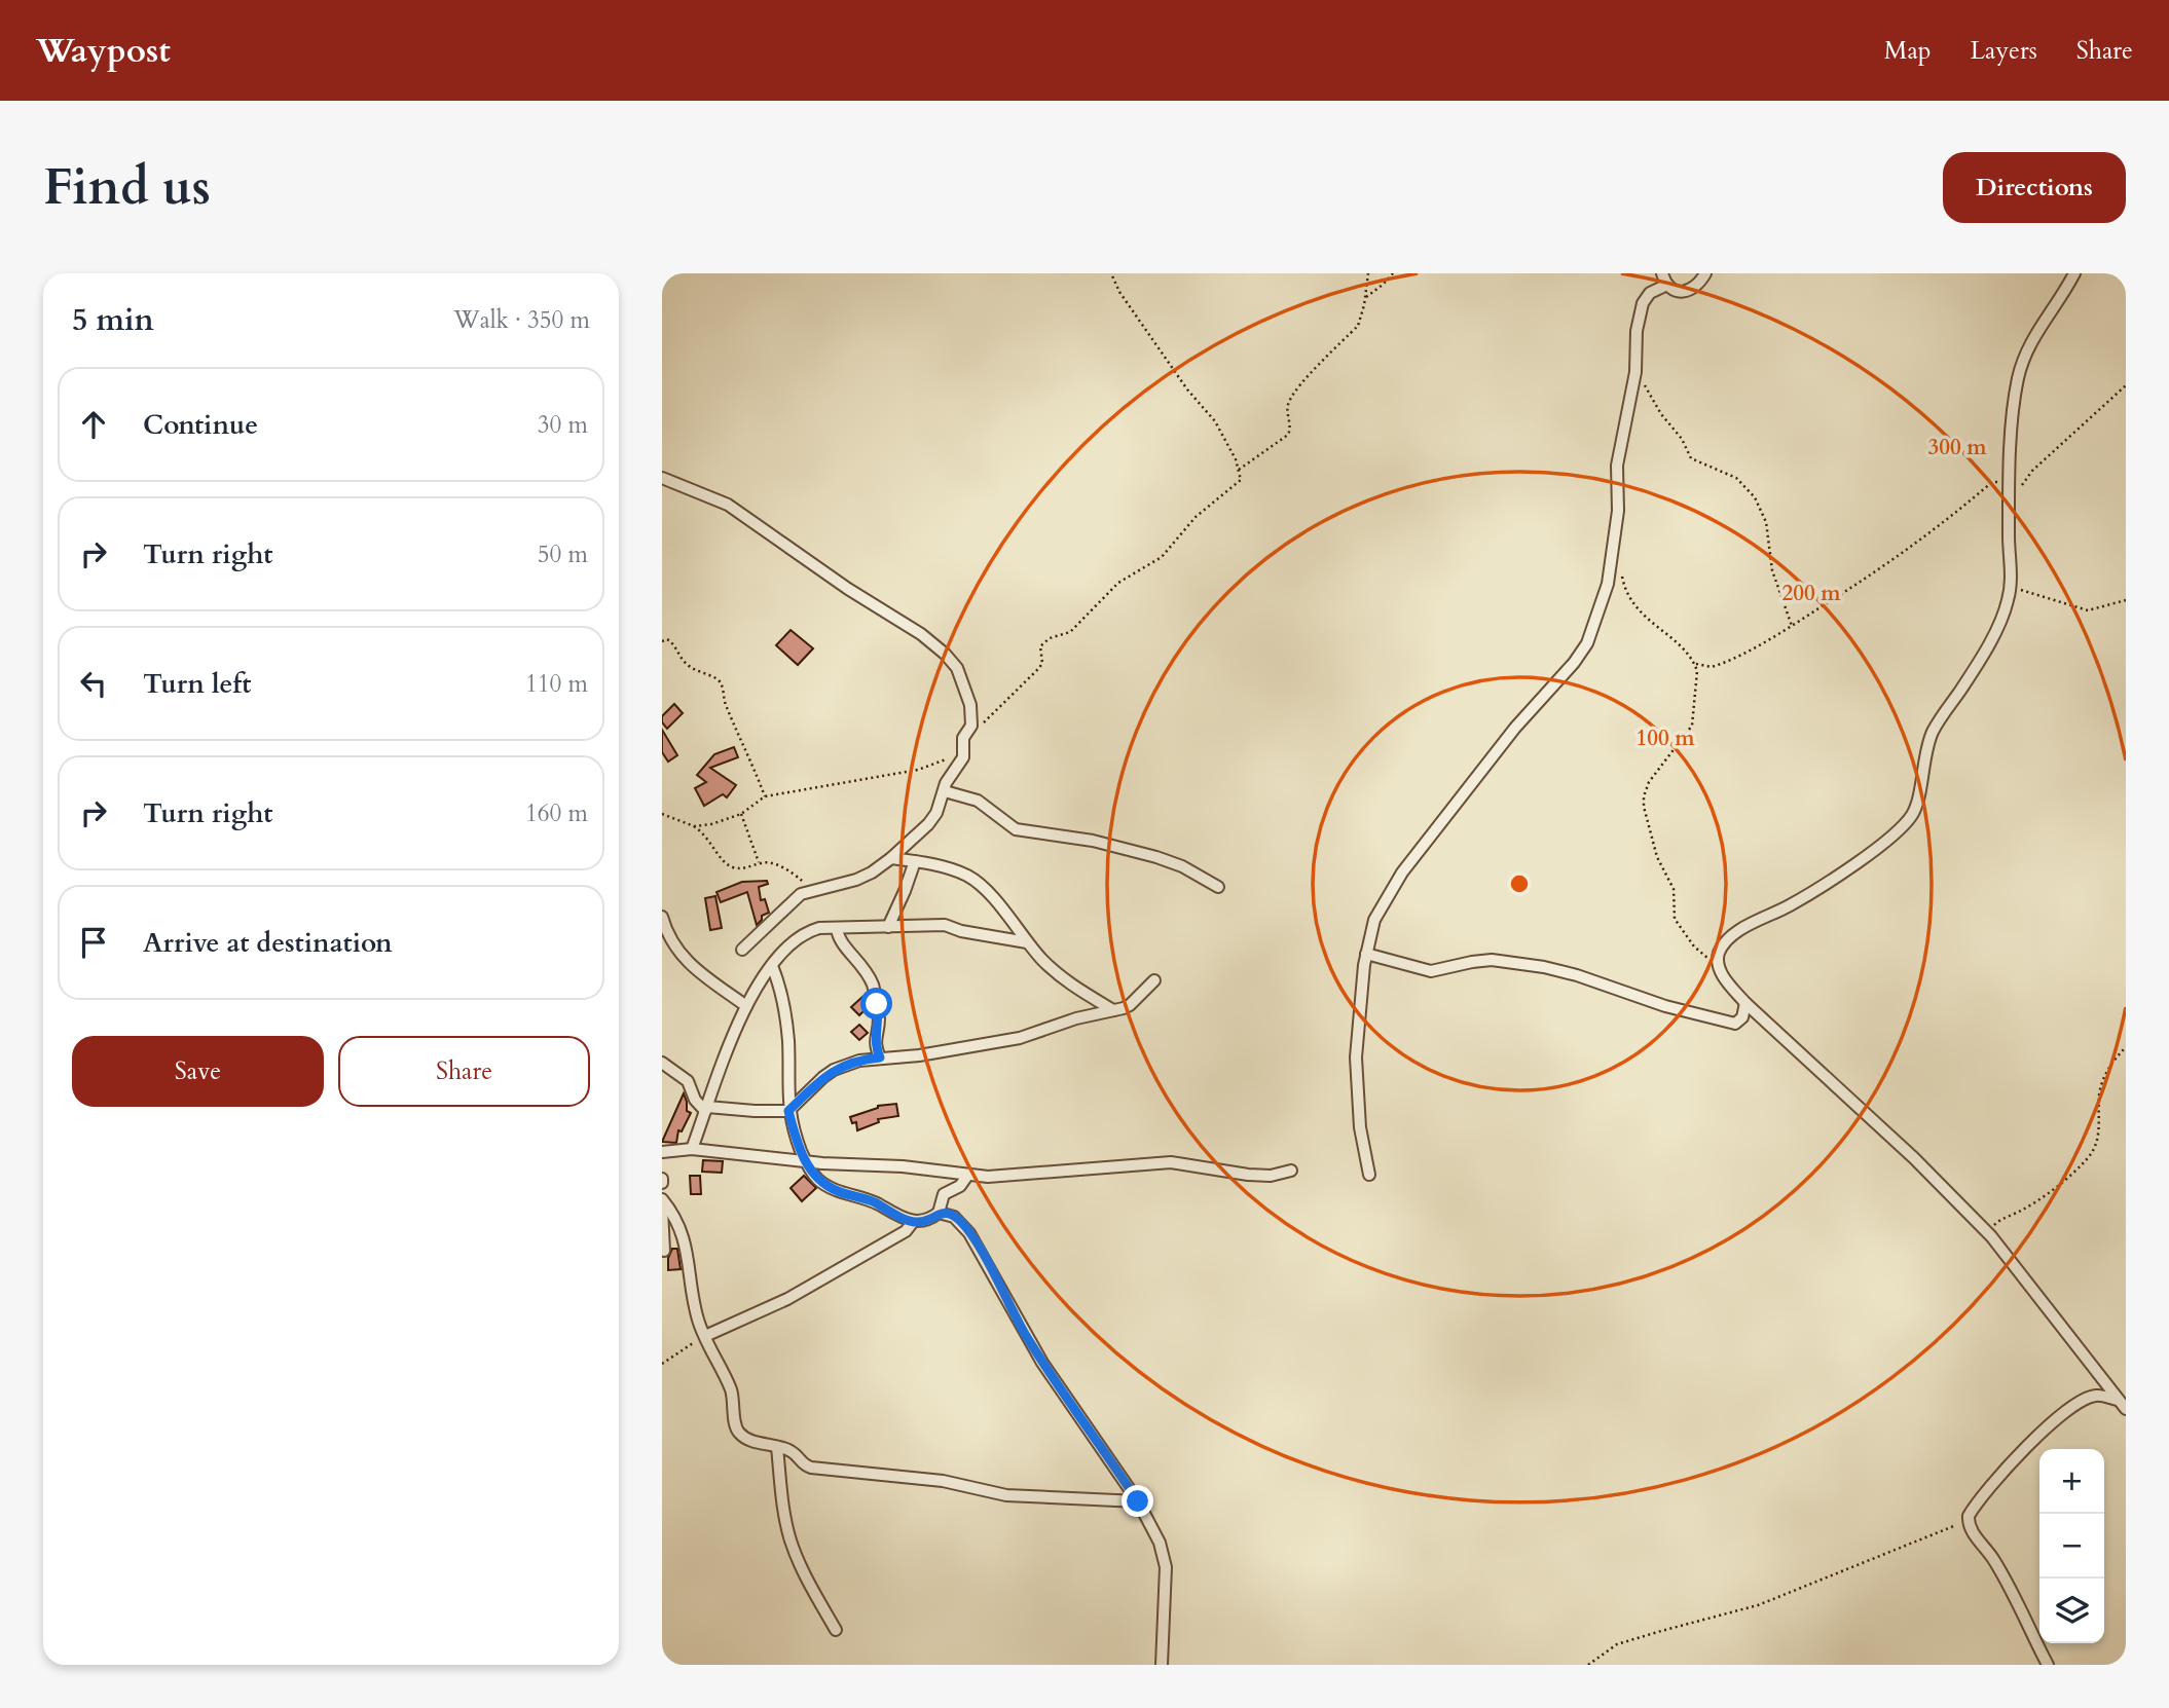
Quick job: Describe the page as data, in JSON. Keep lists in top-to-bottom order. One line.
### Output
{"page":{"header":"Waypost","nav":["Map","Layers","Share"],"buttons":["Directions",["Save","Share"]],"title":"Find us","heading":["5 min","Walk · 350 m"],"list":[["Continue","30 m"],["Turn right","50 m"],["Turn left","110 m"],["Turn right","160 m"],"Arrive at destination"],"map_buttons":["+","−"]},"rings":["300 m","200 m","100 m"]}
